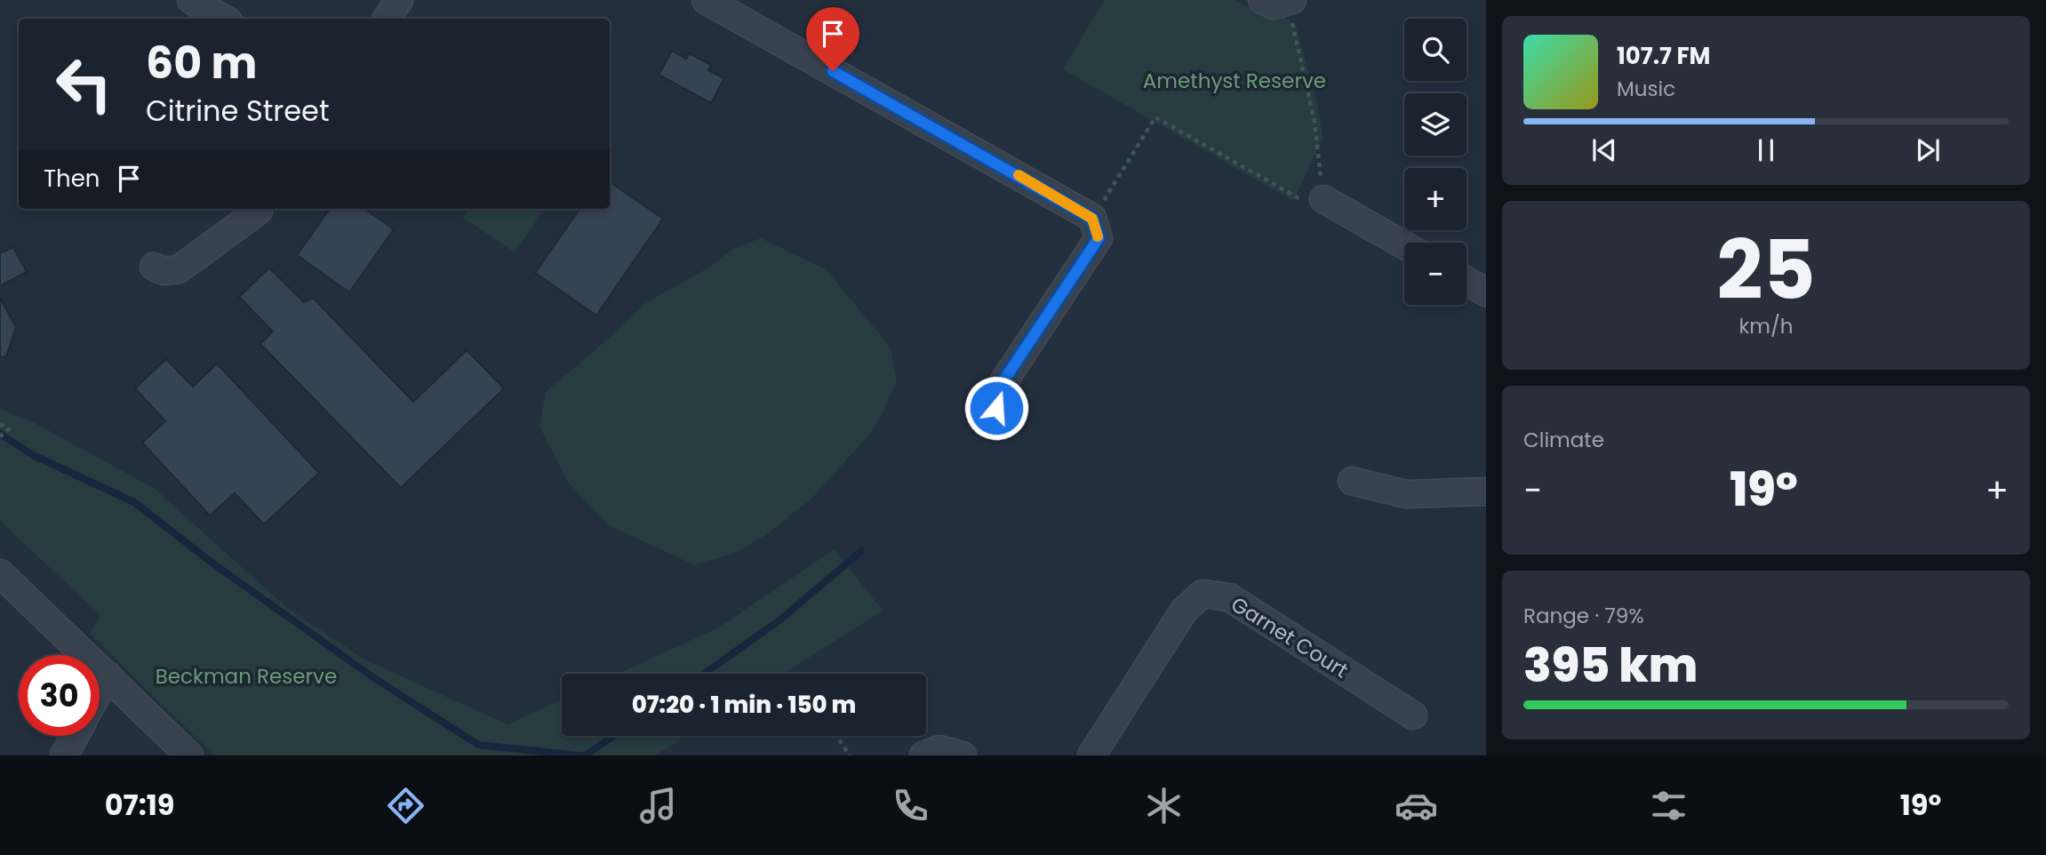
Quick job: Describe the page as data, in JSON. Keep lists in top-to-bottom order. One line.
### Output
{"streets":{"street":["Garnet Court"]},"parks":["Amethyst Reserve","Beckman Reserve"],"page":{"map_buttons":["+","−"],"turn":["60 m","Citrine Street"],"song":["107.7 FM","Music"],"then":"Then","tile":[["25","km/h"],"Climate",["Range · 79%","395 km"]],"heat":["−","19°","+"],"limit":"30","trip":"07:20 · 1 min · 150 m","tabs":["07:19","19°"]}}
